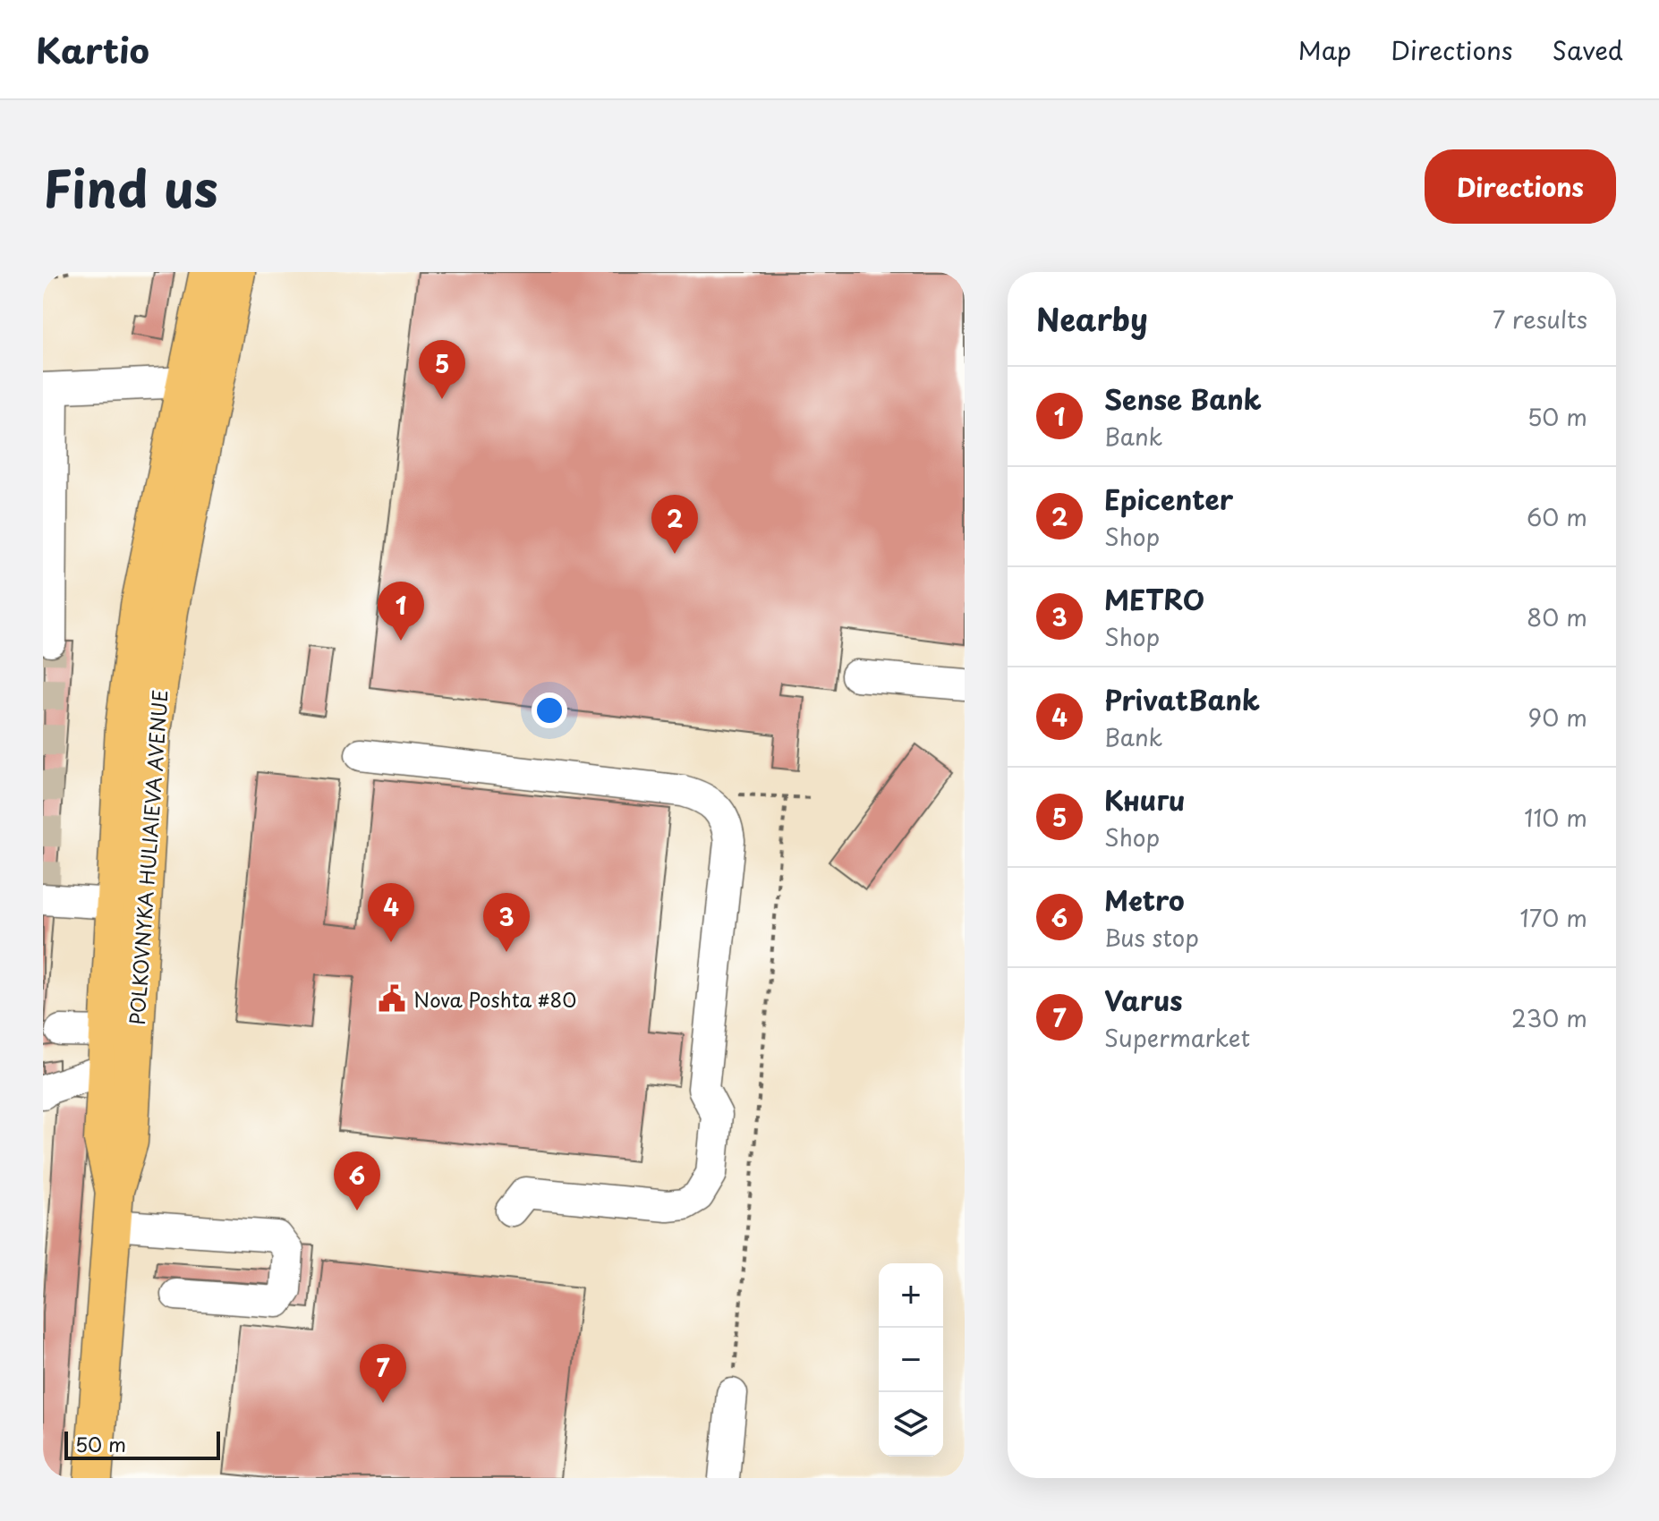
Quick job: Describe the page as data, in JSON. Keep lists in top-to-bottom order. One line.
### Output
{"streets":{"main road":["POLKOVNYKA HULIAIEVA AVENUE"]},"places":{"public building":["Nova Poshta #80"]},"scale_bar":"50 m","page":{"header":"Kartio","nav":["Map","Directions","Saved"],"title":"Find us","buttons":"Directions","heading":["Nearby","7 results"],"pins":["5","2","1","4","3","6","7"],"list":[{"mark":"1","name":"Sense Bank","note":"Bank","value":"50 m"},{"mark":"2","name":"Epicenter","note":"Shop","value":"60 m"},{"mark":"3","name":"METRO","note":"Shop","value":"80 m"},{"mark":"4","name":"PrivatBank","note":"Bank","value":"90 m"},{"mark":"5","name":"Книги","note":"Shop","value":"110 m"},{"mark":"6","name":"Metro","note":"Bus stop","value":"170 m"},{"mark":"7","name":"Varus","note":"Supermarket","value":"230 m"}],"map_buttons":["+","−"],"scale":"50 m"}}
